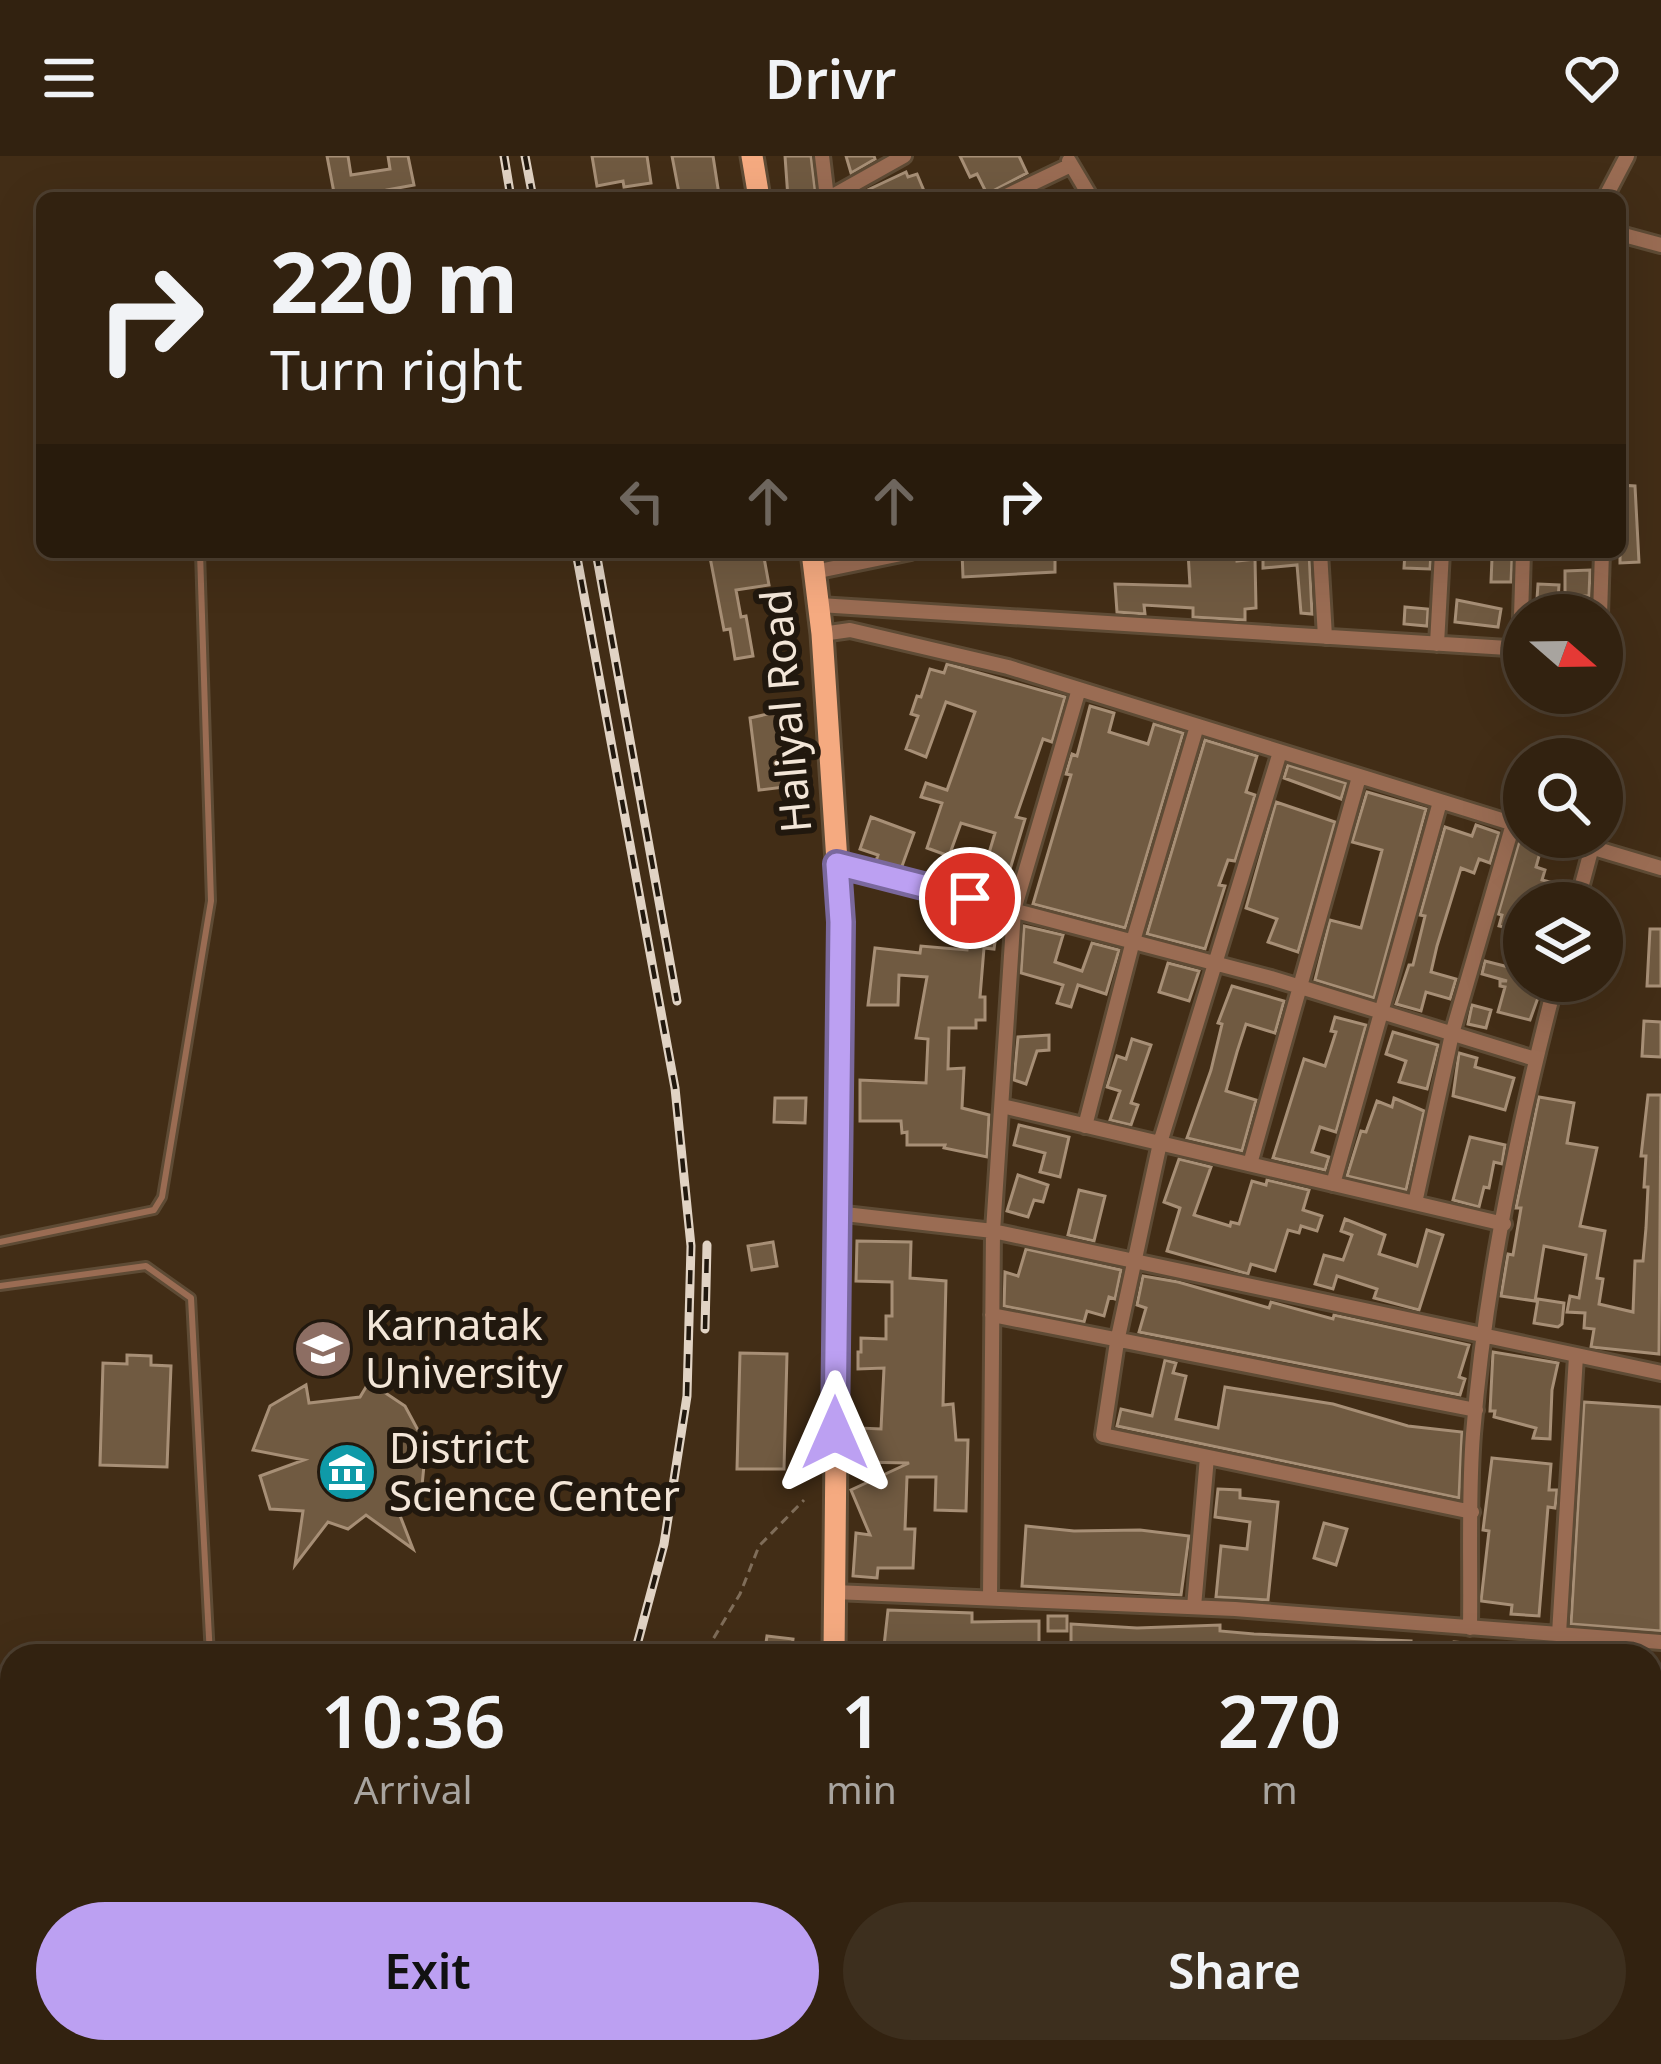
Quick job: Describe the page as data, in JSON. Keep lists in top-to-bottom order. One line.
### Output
{"streets":{"main road":["Haliyal Road"]},"places":{"school or university":["Karnatak University"],"museum":["District Science Center"]},"north":"right","page":{"header":"Drivr","turn":["220 m","Turn right"],"eta":["10:36","Arrival","1","min","270","m"],"buttons":["Exit","Share"]}}
